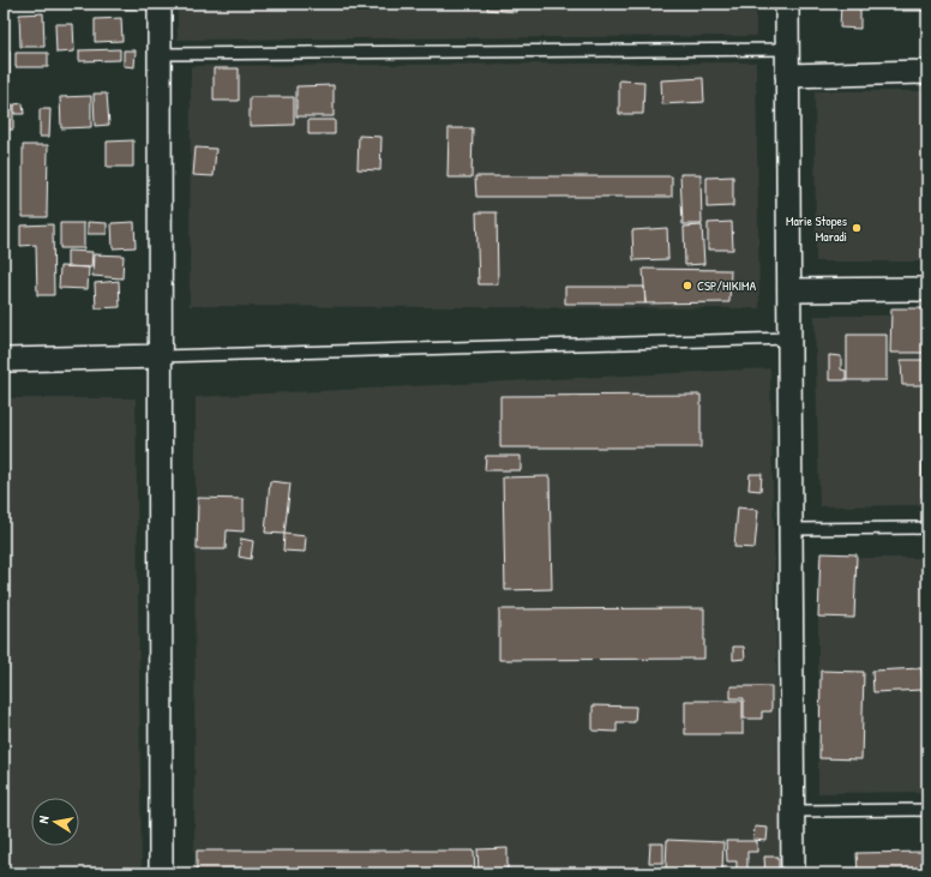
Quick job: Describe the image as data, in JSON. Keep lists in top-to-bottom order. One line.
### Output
{"places":["Marie Stopes Maradi","CSP/HIKIMA"],"north":"left"}
